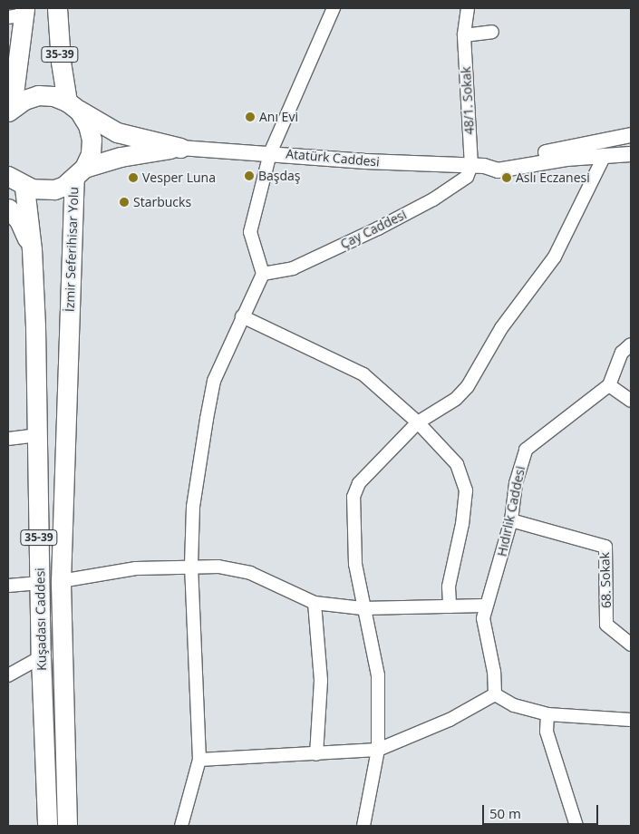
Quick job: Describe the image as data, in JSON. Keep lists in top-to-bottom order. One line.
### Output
{"streets":{"main road":["35-39","İzmir Seferihisar Yolu","Kuşadası Caddesi"],"street":["48/1. Sokak","Atatürk Caddesi","Çay Caddesi","Hıdırlık Caddesi","68. Sokak"]},"crossings":[["35-39","İzmir Seferihisar Yolu"],["35-39","Kuşadası Caddesi"],["48/1. Sokak","Atatürk Caddesi"],["48/1. Sokak","Çay Caddesi"],["Atatürk Caddesi","Çay Caddesi"],["İzmir Seferihisar Yolu","Kuşadası Caddesi"],["Hıdırlık Caddesi","68. Sokak"]],"places":["Anı Evi","Başdaş","Vesper Luna","Aslı Eczanesi","Starbucks"],"scale_bar":"50 m"}
